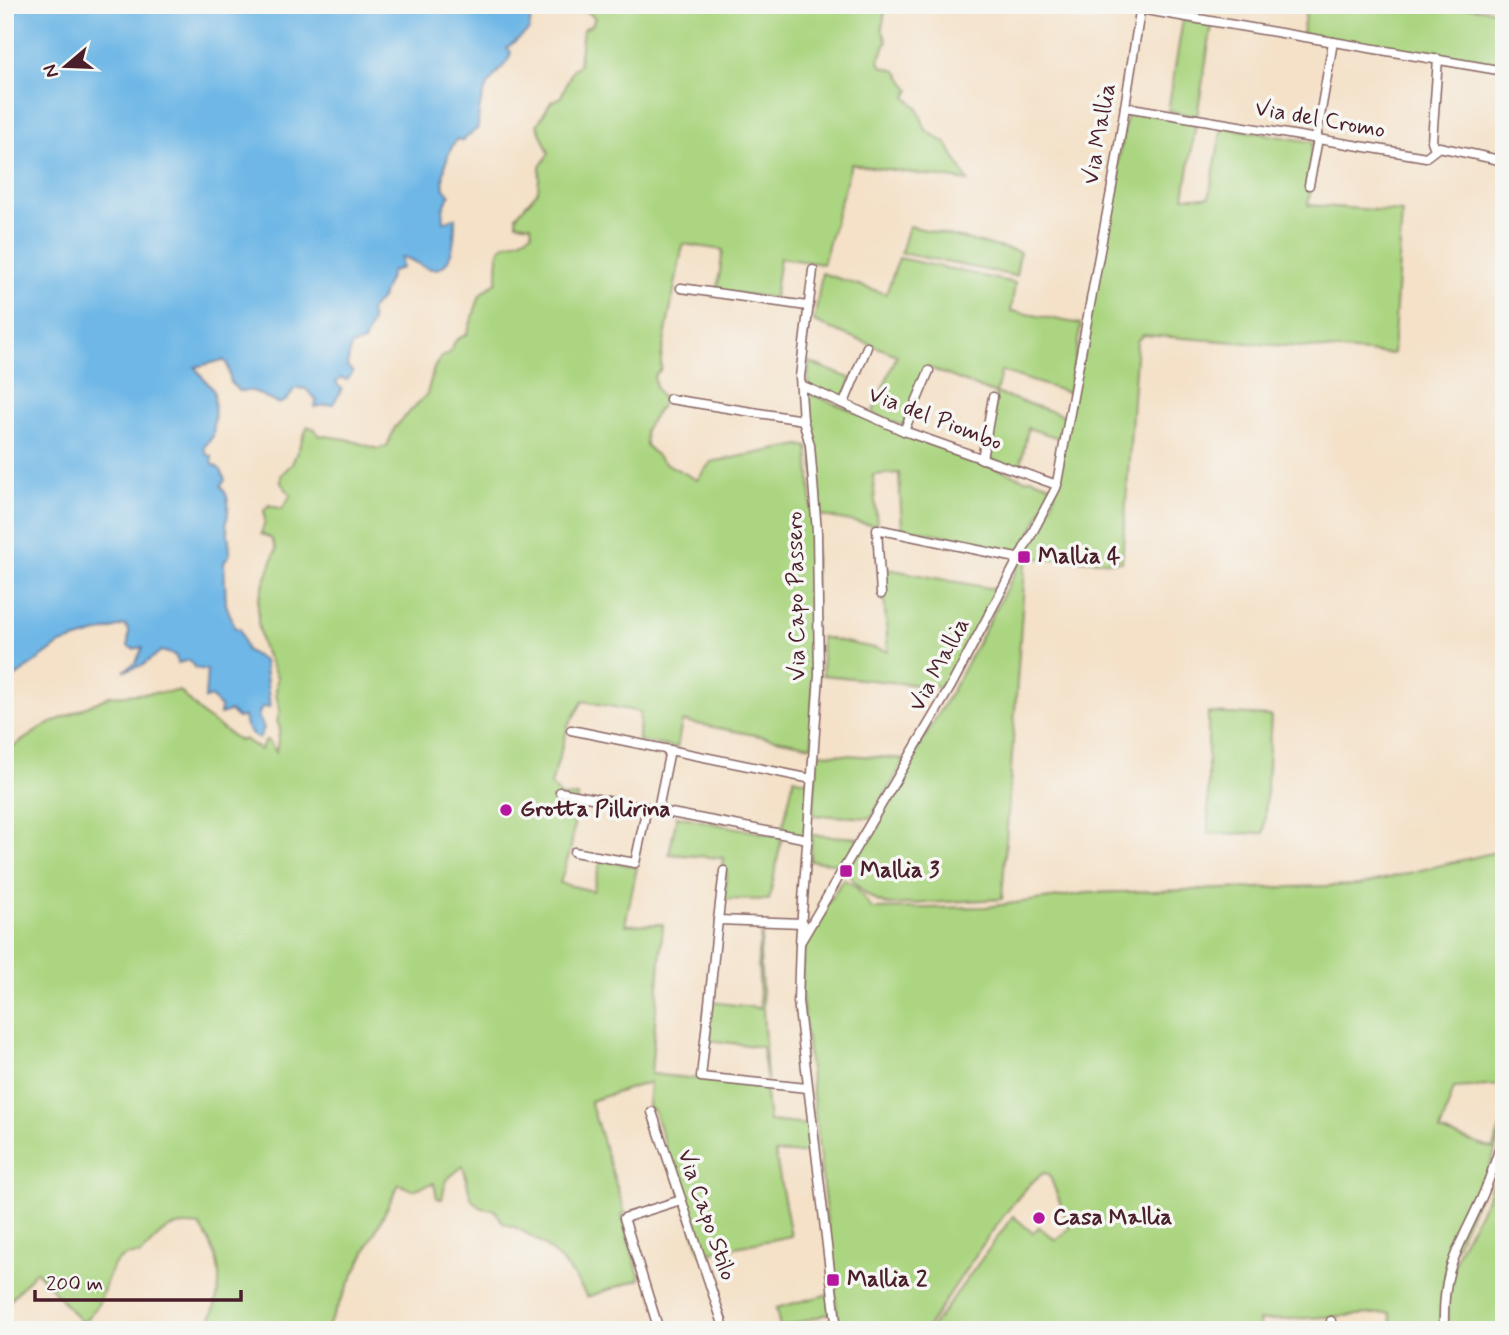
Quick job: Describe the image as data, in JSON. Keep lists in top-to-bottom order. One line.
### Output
{"streets":{"street":["Via del Cromo","Via Mallia","Via del Piombo","Via Capo Passero","Via Capo Stilo"]},"crossings":[["Via del Cromo","Via Mallia"],["Via Mallia","Via del Piombo"],["Via Mallia","Via Capo Passero"],["Via del Piombo","Via Capo Passero"]],"places":{"transit":["Mallia 4","Mallia 3","Mallia 2"],"other":["Grotta Pillirina","Casa Mallia"]},"scale_bar":"200 m","north":"left"}
